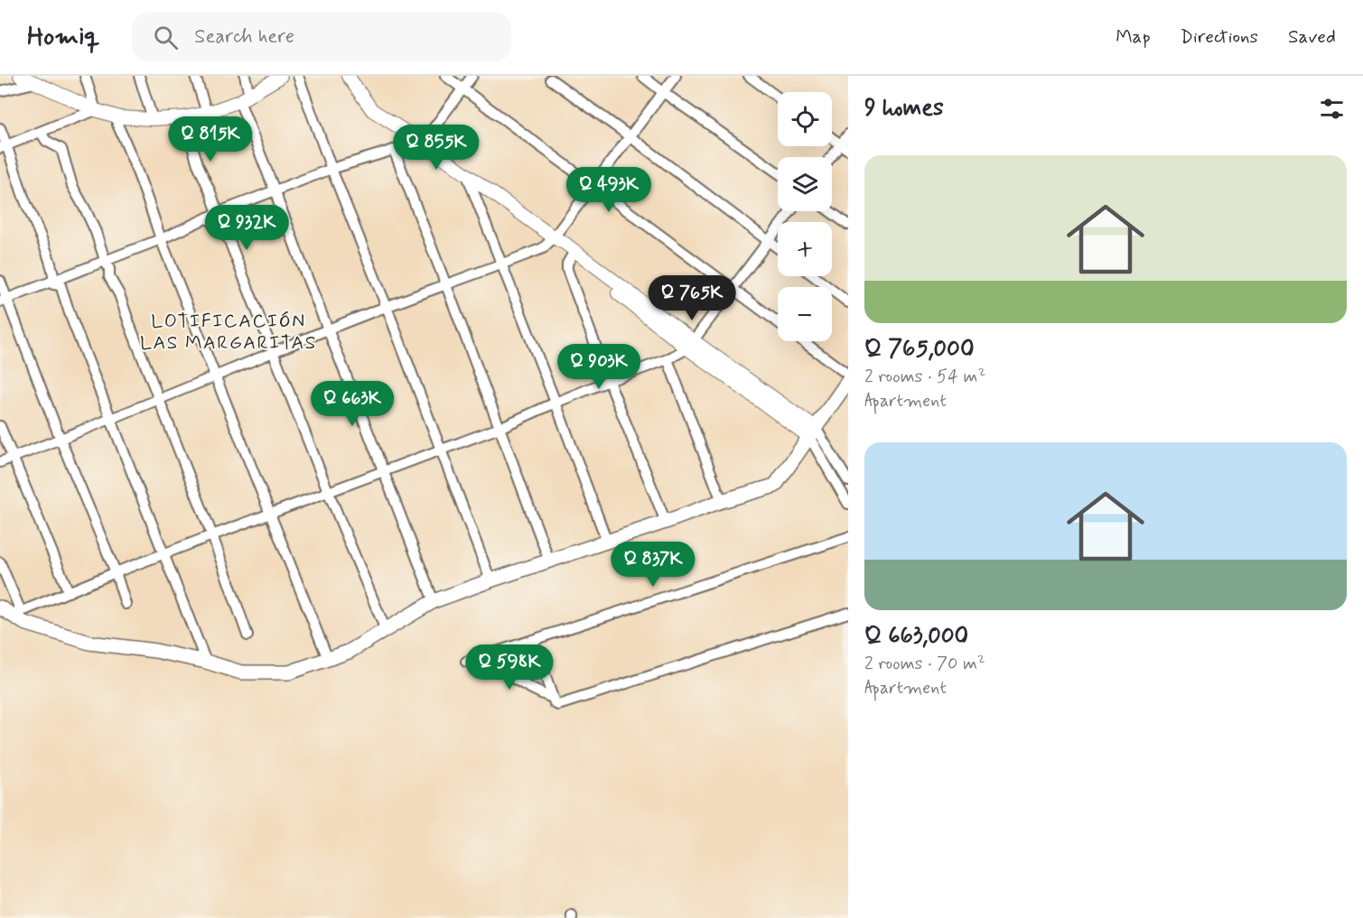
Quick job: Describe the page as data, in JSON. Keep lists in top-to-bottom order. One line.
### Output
{"districts":["LOTIFICACIÓN LAS MARGARITAS"],"page":{"header":"Homiq","search":"Search here","nav":["Map","Directions","Saved"],"heading":"9 homes","map_buttons":["+","−"],"price":["Q 815K","Q 855K","Q 493K","Q 932K","Q 765K","Q 903K","Q 663K","Q 837K","Q 598K"],"list":[{"name":"Q 765,000","note":"2 rooms · 54 m² · Apartment"},{"name":"Q 663,000","note":"2 rooms · 70 m² · Apartment"}]}}
